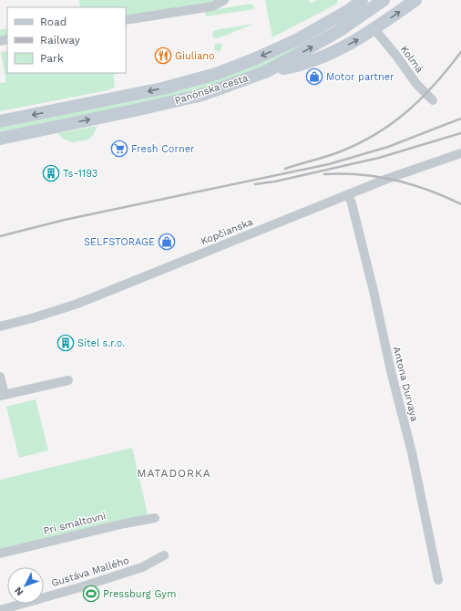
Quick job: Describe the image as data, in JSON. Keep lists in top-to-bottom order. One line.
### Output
{"streets":{"main road":["Panónska cesta"],"street":["Kolmá","Kopčianska","Antona Durvaya","Pri smaltovni","Gustáva Mallého"]},"crossings":[["Kopčianska","Antona Durvaya"]],"districts":["MATADORKA"],"places":{"restaurant":["Giuliano"],"shop":["Motor partner","SELFSTORAGE"],"supermarket":["Fresh Corner"],"building":["Ts-1193","Sitel s.r.o."],"sports":["Pressburg Gym"]},"legend":["Road","Railway","Park"],"north":"bottom left"}
